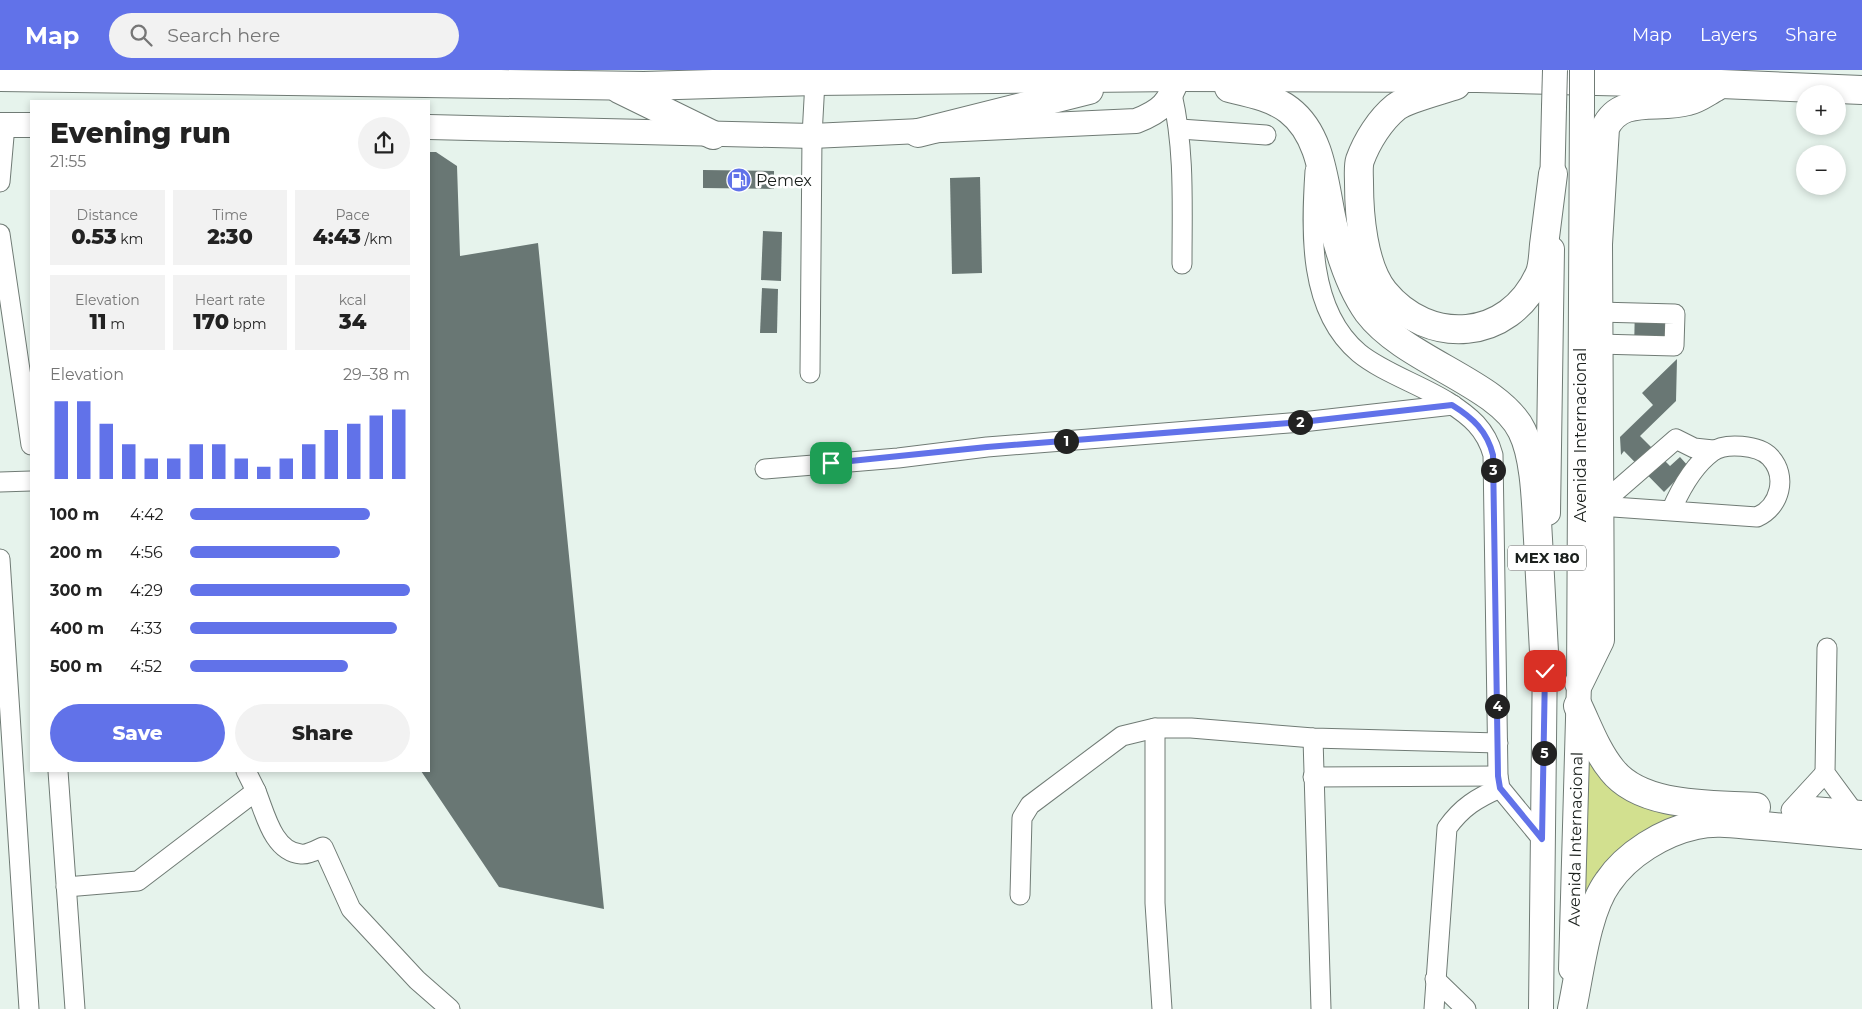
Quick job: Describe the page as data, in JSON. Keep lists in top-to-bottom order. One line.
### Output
{"streets":{"main road":["Avenida Internacional","MEX 180"]},"places":{"fuel station":["Pemex"]},"page":{"header":"Map","search":"Search here","nav":["Map","Layers","Share"],"map_buttons":["+","−"],"heading":["Evening run","21:55"],"stats":[["Distance","0.53 km"],["Time","2:30"],["Pace","4:43 /km"],["Elevation","11 m"],["Heart rate","170 bpm"],["kcal","34"]],"chart":["Elevation","29–38 m"],"pins":["2","1","3","4","5"],"list":[{"name":"100 m","note":"4:42"},{"name":"200 m","note":"4:56"},{"name":"300 m","note":"4:29"},{"name":"400 m","note":"4:33"},{"name":"500 m","note":"4:52"}],"buttons":["Save","Share"]}}
